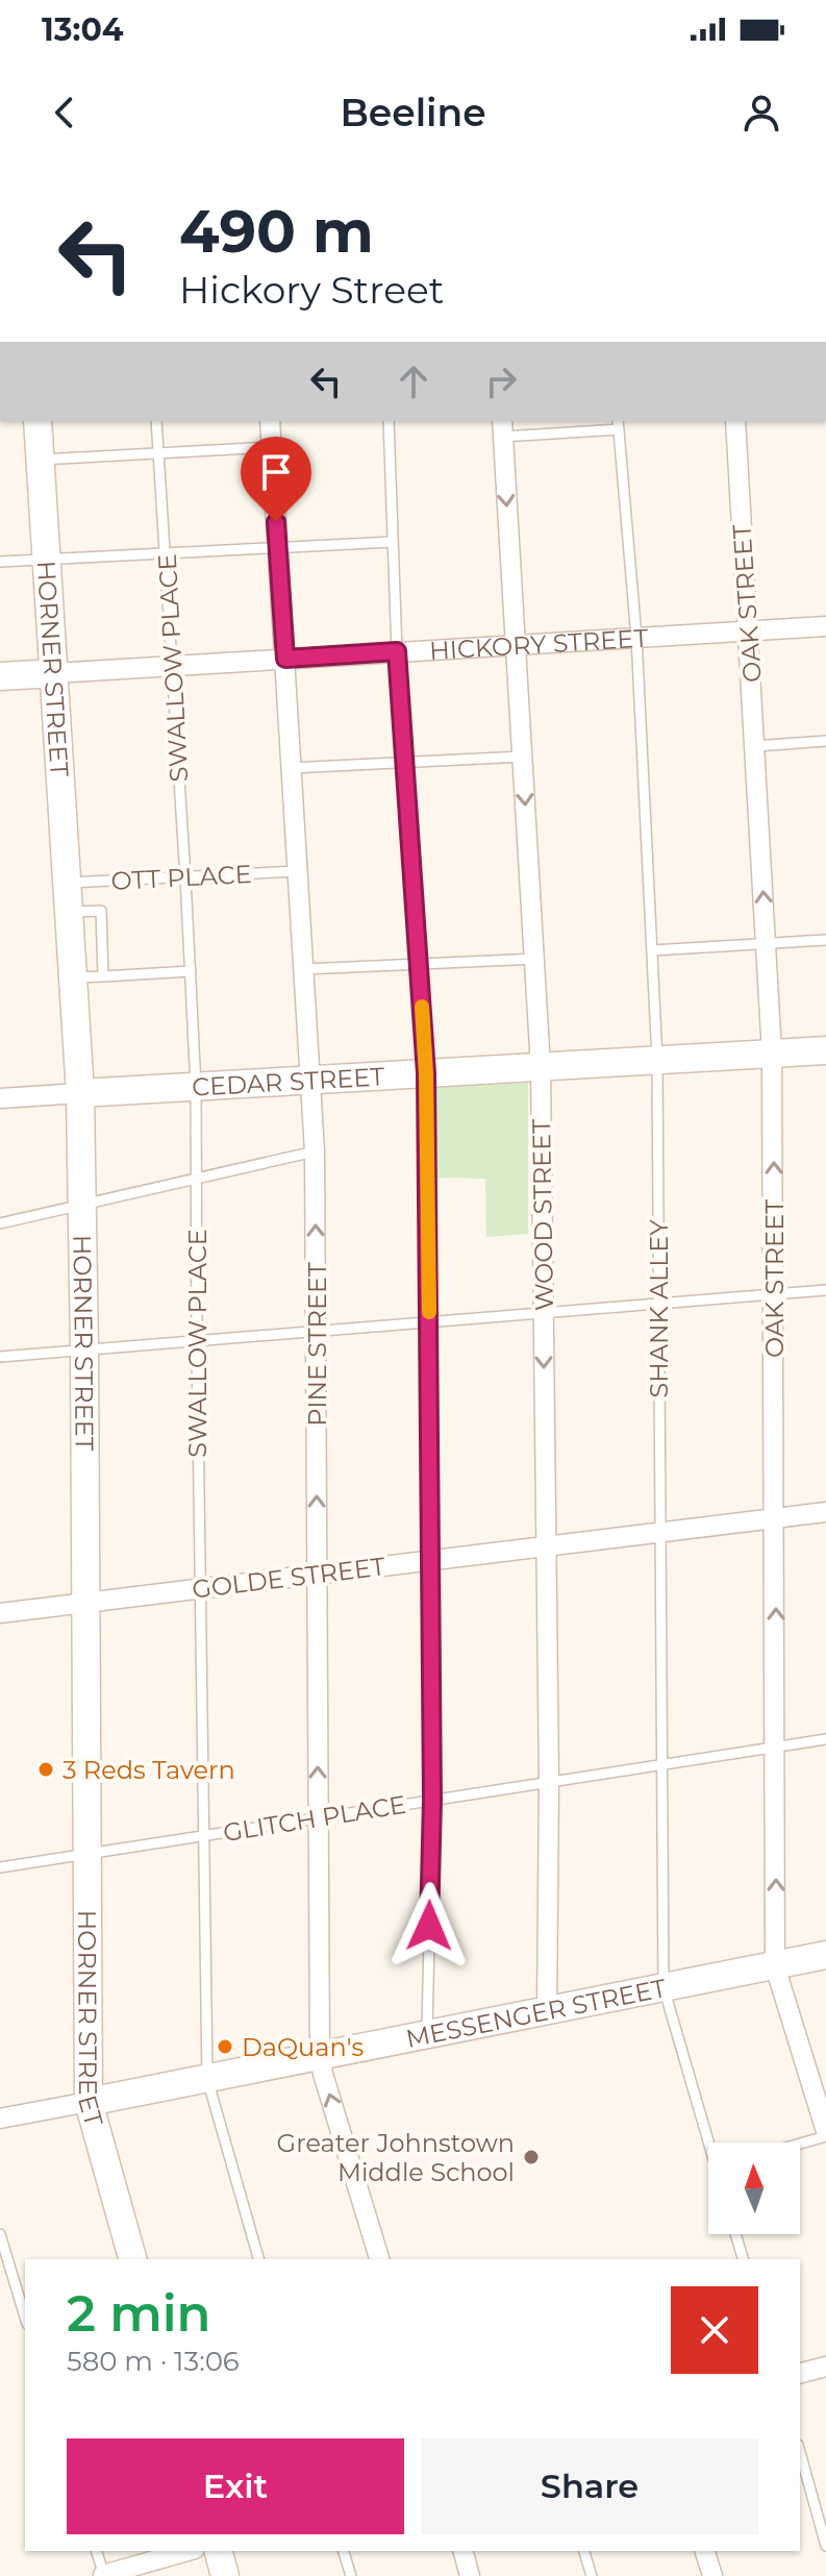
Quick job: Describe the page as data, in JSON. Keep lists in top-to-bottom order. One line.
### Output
{"streets":{"main road":["HICKORY STREET","HORNER STREET","CEDAR STREET","MESSENGER STREET"],"street":["OAK STREET","WOOD STREET","PINE STREET","GOLDE STREET"],"lane":["SWALLOW PLACE","OTT PLACE","SHANK ALLEY","GLITCH PLACE"]},"crossings":[["OAK STREET","HICKORY STREET"],["OAK STREET","CEDAR STREET"],["OAK STREET","GOLDE STREET"],["OAK STREET","GLITCH PLACE"],["OAK STREET","MESSENGER STREET"],["HICKORY STREET","HORNER STREET"],["HICKORY STREET","SWALLOW PLACE"],["HICKORY STREET","WOOD STREET"],["HICKORY STREET","SHANK ALLEY"],["HICKORY STREET","PINE STREET"],["HORNER STREET","OTT PLACE"],["HORNER STREET","CEDAR STREET"],["HORNER STREET","GOLDE STREET"],["HORNER STREET","GLITCH PLACE"],["HORNER STREET","MESSENGER STREET"],["SWALLOW PLACE","OTT PLACE"],["SWALLOW PLACE","CEDAR STREET"],["SWALLOW PLACE","GOLDE STREET"],["SWALLOW PLACE","GLITCH PLACE"],["SWALLOW PLACE","MESSENGER STREET"],["OTT PLACE","PINE STREET"],["CEDAR STREET","WOOD STREET"],["CEDAR STREET","SHANK ALLEY"],["CEDAR STREET","PINE STREET"],["WOOD STREET","GOLDE STREET"],["WOOD STREET","GLITCH PLACE"],["WOOD STREET","MESSENGER STREET"],["SHANK ALLEY","GOLDE STREET"],["SHANK ALLEY","GLITCH PLACE"],["SHANK ALLEY","MESSENGER STREET"],["PINE STREET","GOLDE STREET"],["PINE STREET","GLITCH PLACE"],["PINE STREET","MESSENGER STREET"]],"one_way":["OAK STREET","WOOD STREET","PINE STREET"],"places":["3 Reds Tavern","DaQuan's","Greater Johnstown Middle School"],"north":"top","page":{"status":"13:04","header":"Beeline","turn":["490 m","Hickory Street"],"heading":["2 min","580 m · 13:06"],"buttons":["Exit","Share"]}}
